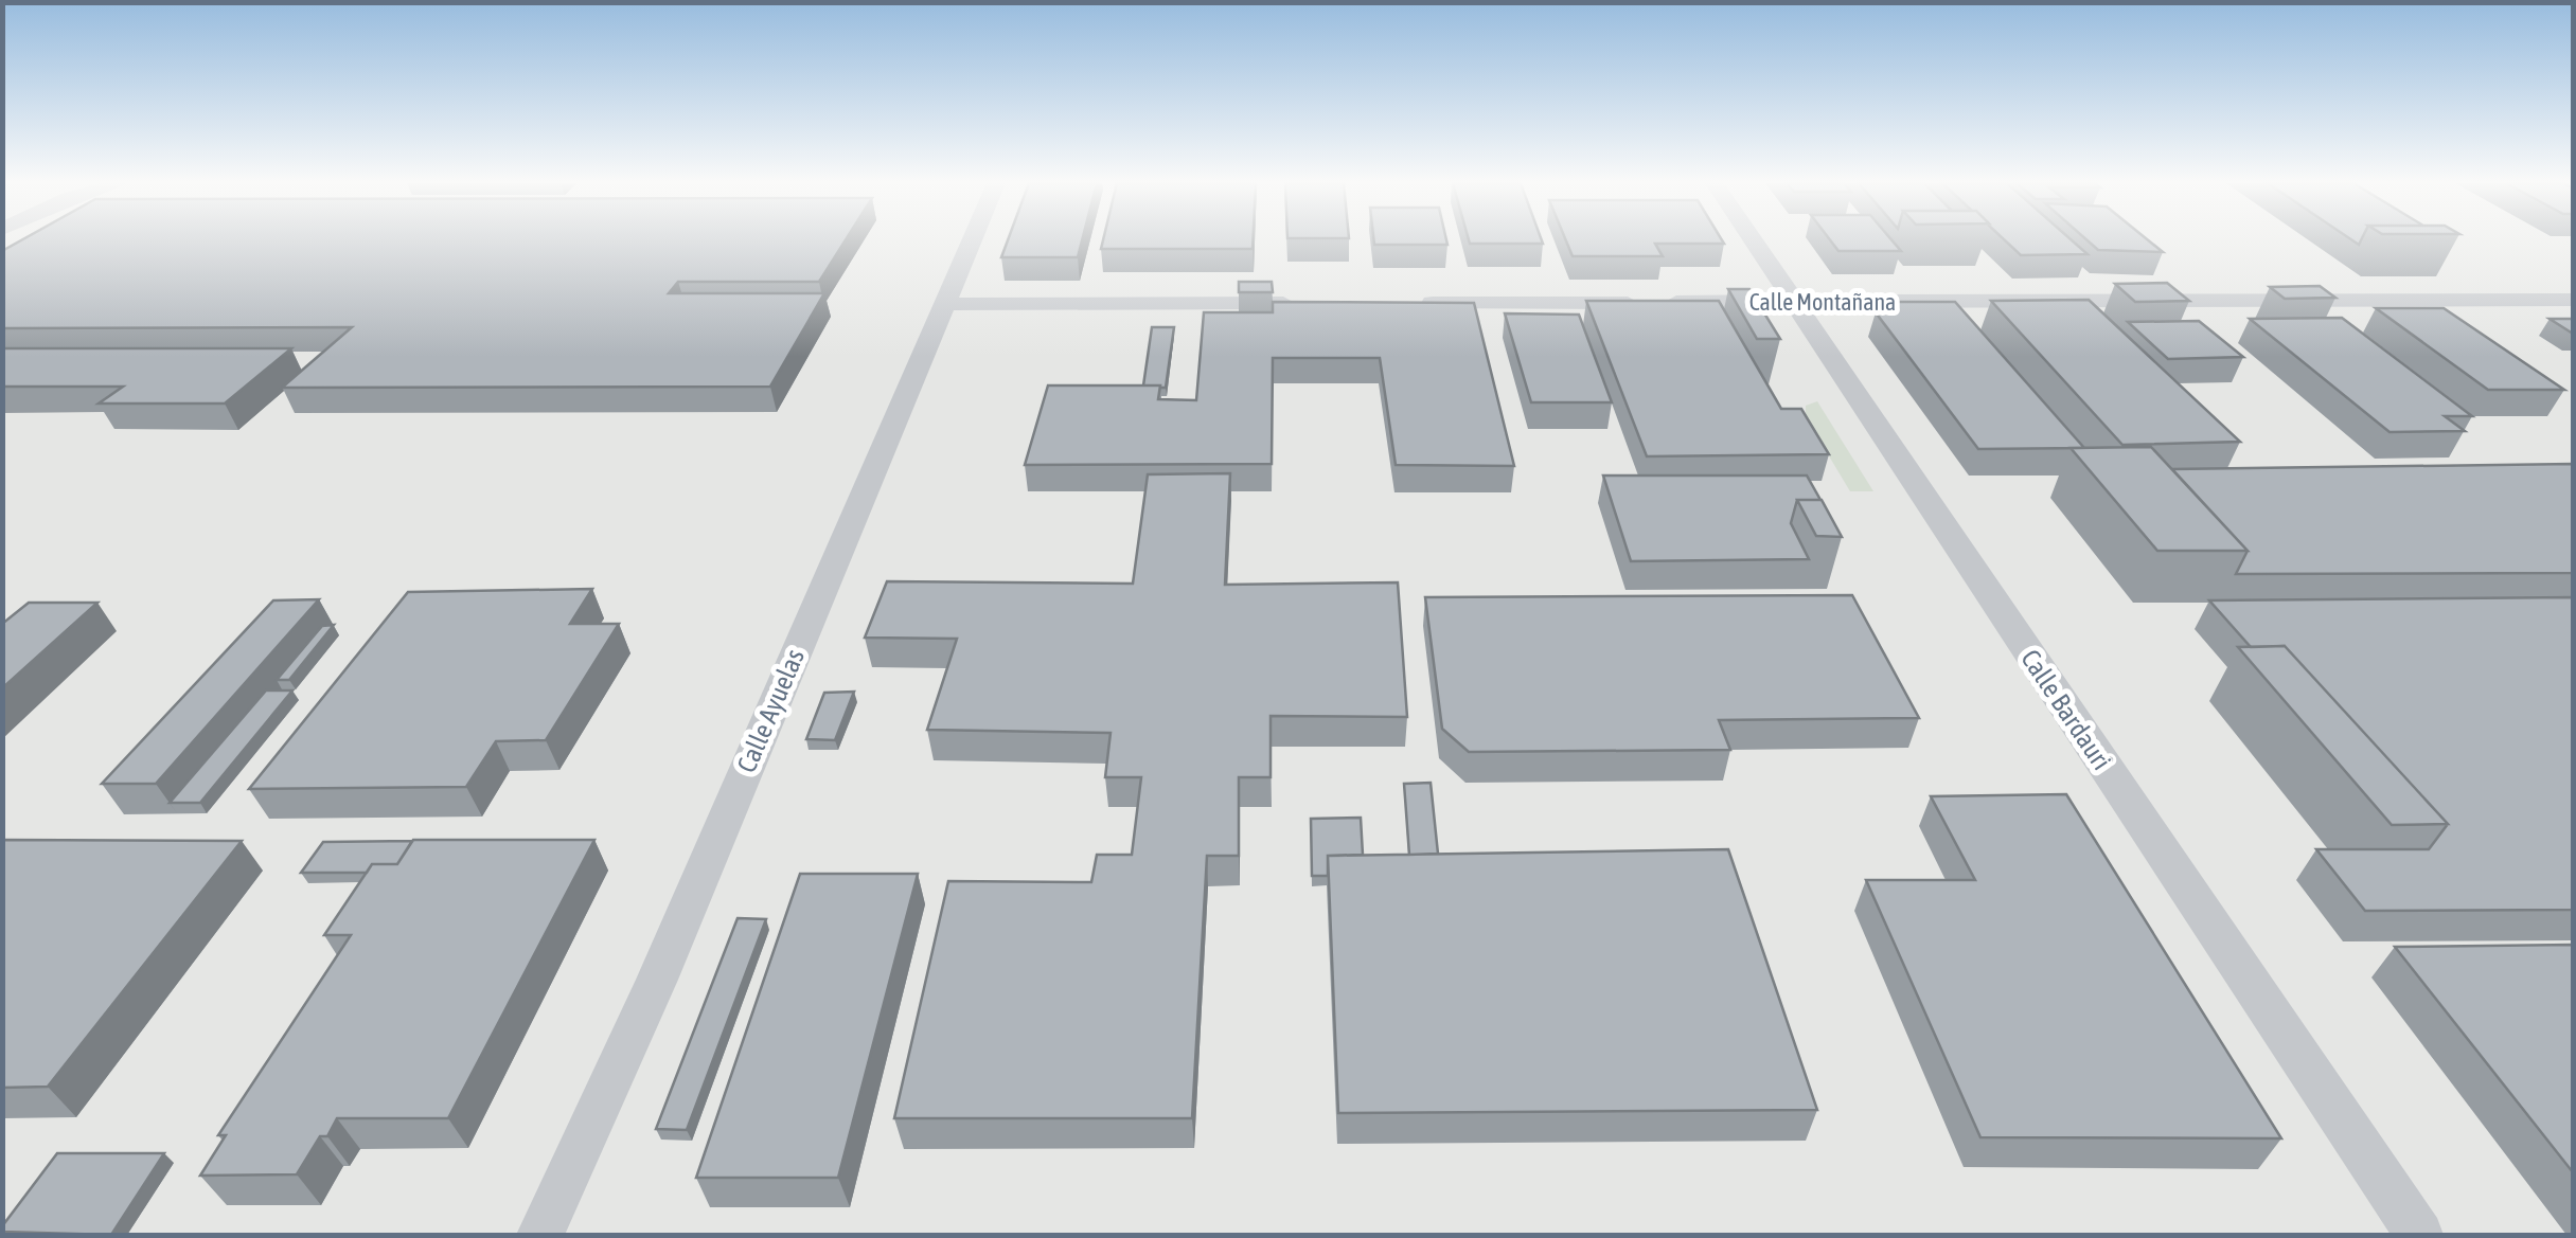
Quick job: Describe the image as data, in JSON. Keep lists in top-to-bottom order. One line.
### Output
{"streets":{"street":["Calle Montañana","Calle Bardauri","Calle Ayuelas"]},"crossings":[["Calle Montañana","Calle Bardauri"]]}
